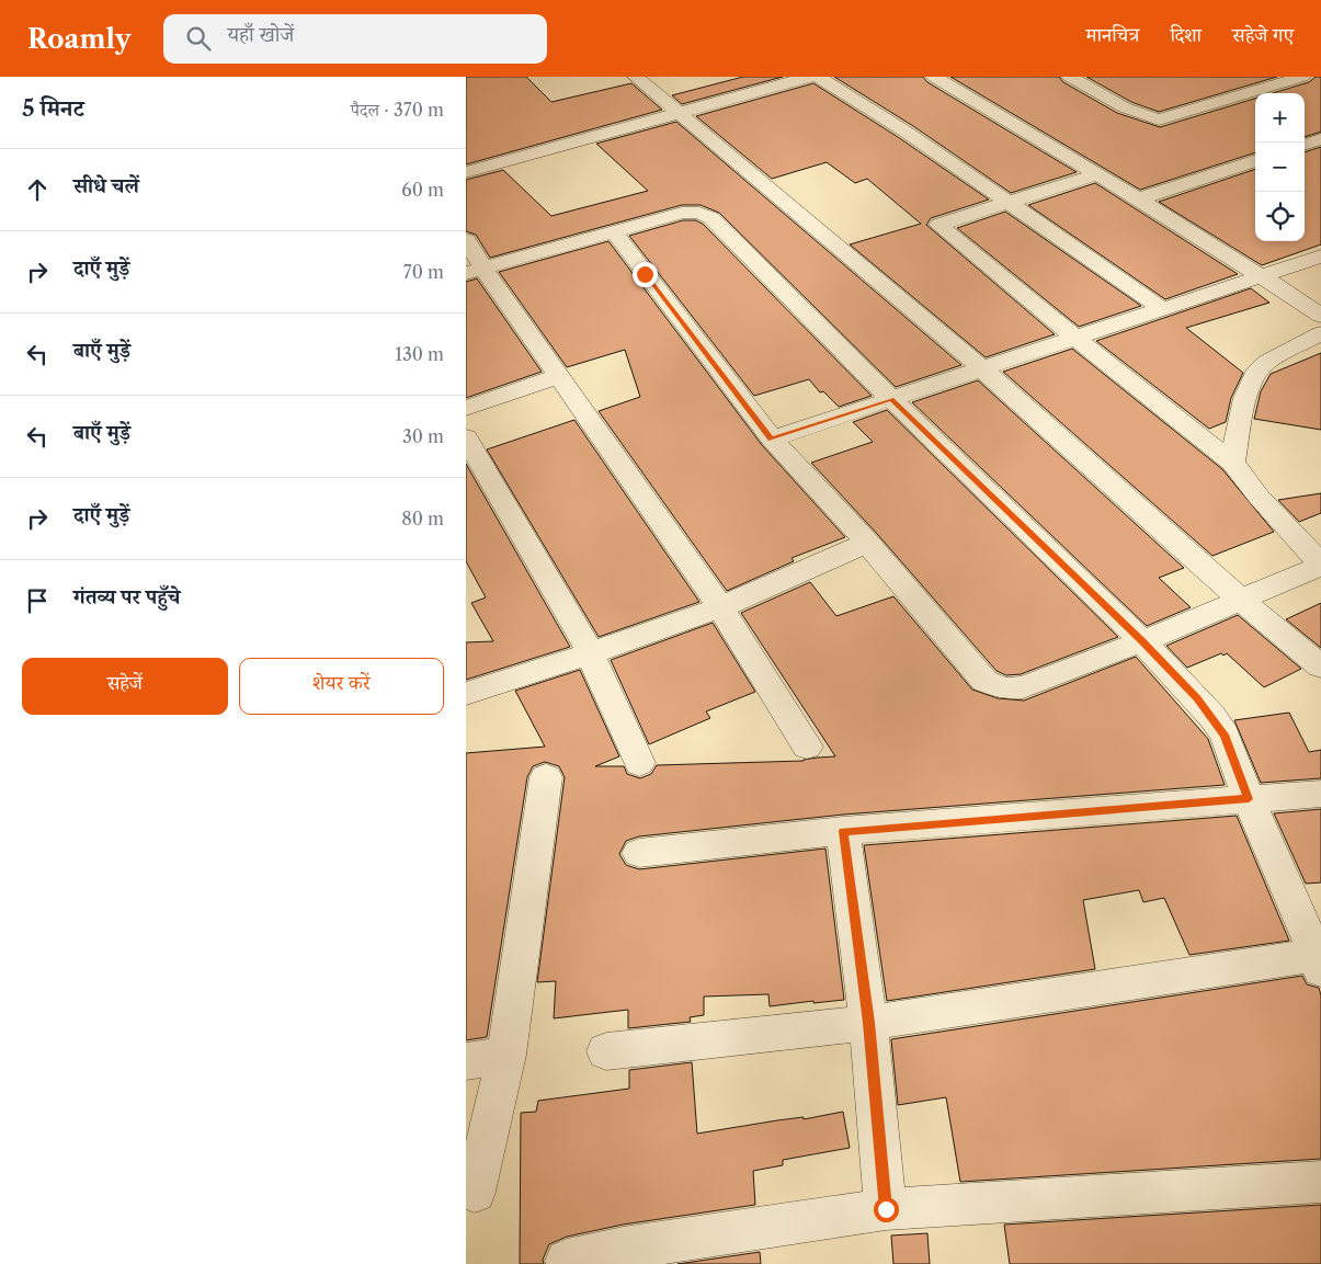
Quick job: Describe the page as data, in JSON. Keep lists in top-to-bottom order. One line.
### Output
{"page":{"header":"Roamly","search":"यहाँ खोजें","nav":["मानचित्र","दिशा","सहेजे गए"],"heading":["5 मिनट","पैदल · 370 m"],"map_buttons":["+","−"],"list":[["सीधे चलें","60 m"],["दाएँ मुड़ें","70 m"],["बाएँ मुड़ें","130 m"],["बाएँ मुड़ें","30 m"],["दाएँ मुड़ें","80 m"],"गंतव्य पर पहुँचे"],"buttons":["सहेजें","शेयर करें"]}}
